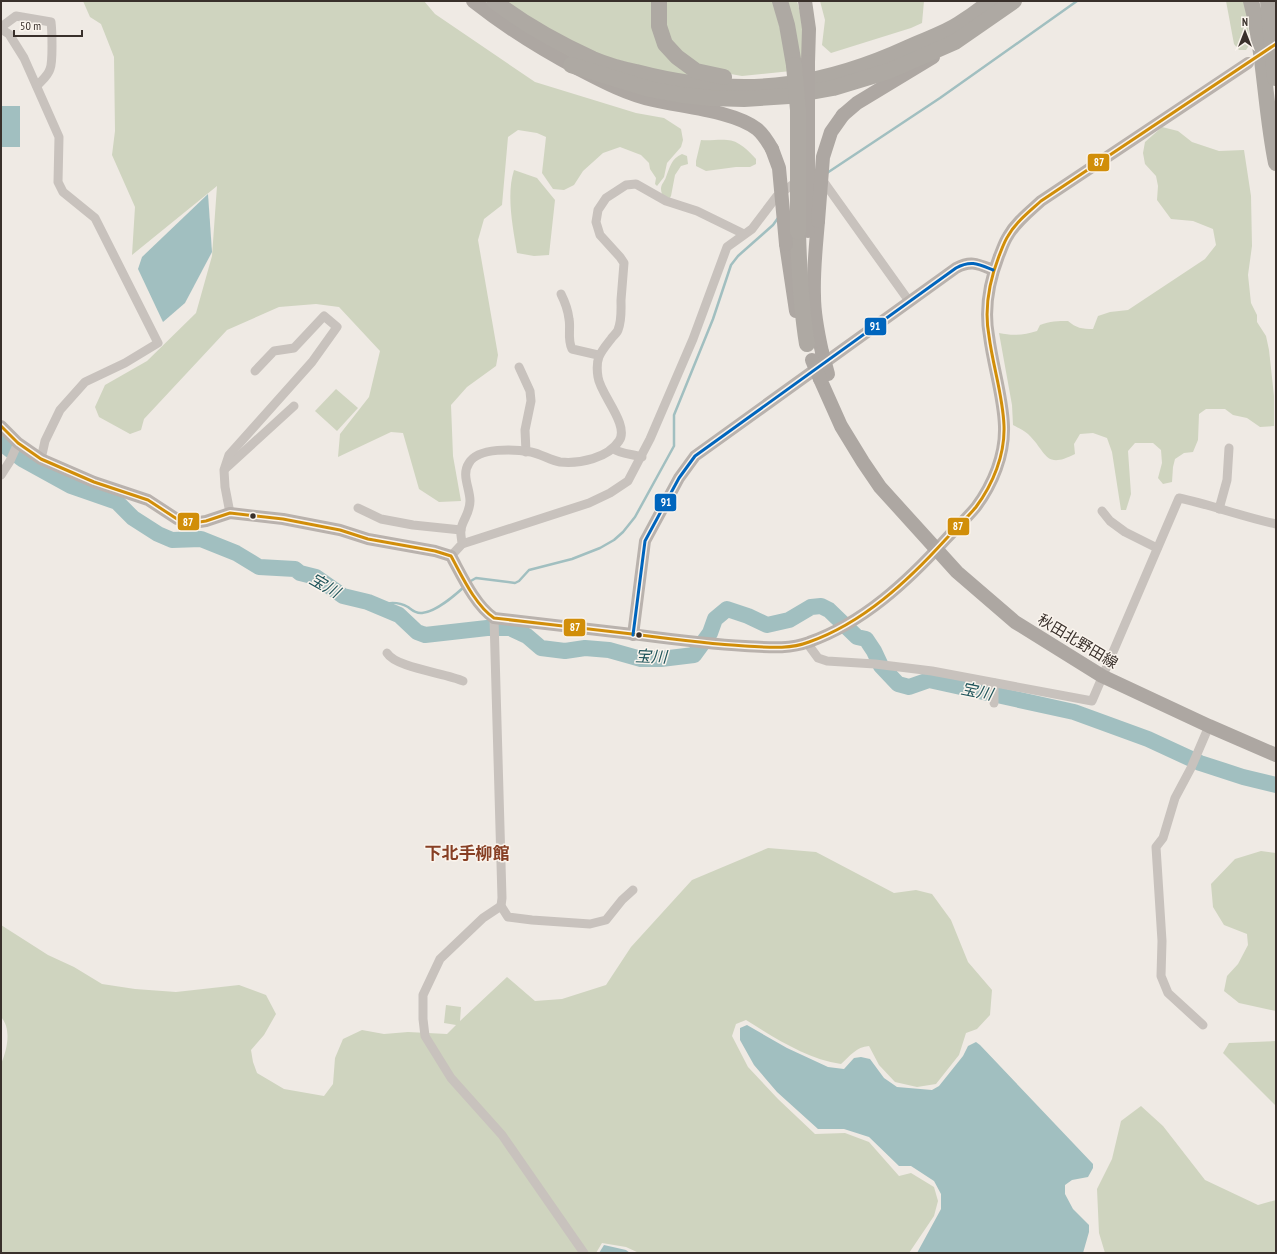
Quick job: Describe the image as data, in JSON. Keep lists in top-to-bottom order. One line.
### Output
{"streets":{"main road":["秋田北野田線"]},"districts":["下北手柳館"],"water":["宝川"],"lines":["transit line 87","transit line 91"],"scale_bar":"50 m","north":"top"}
